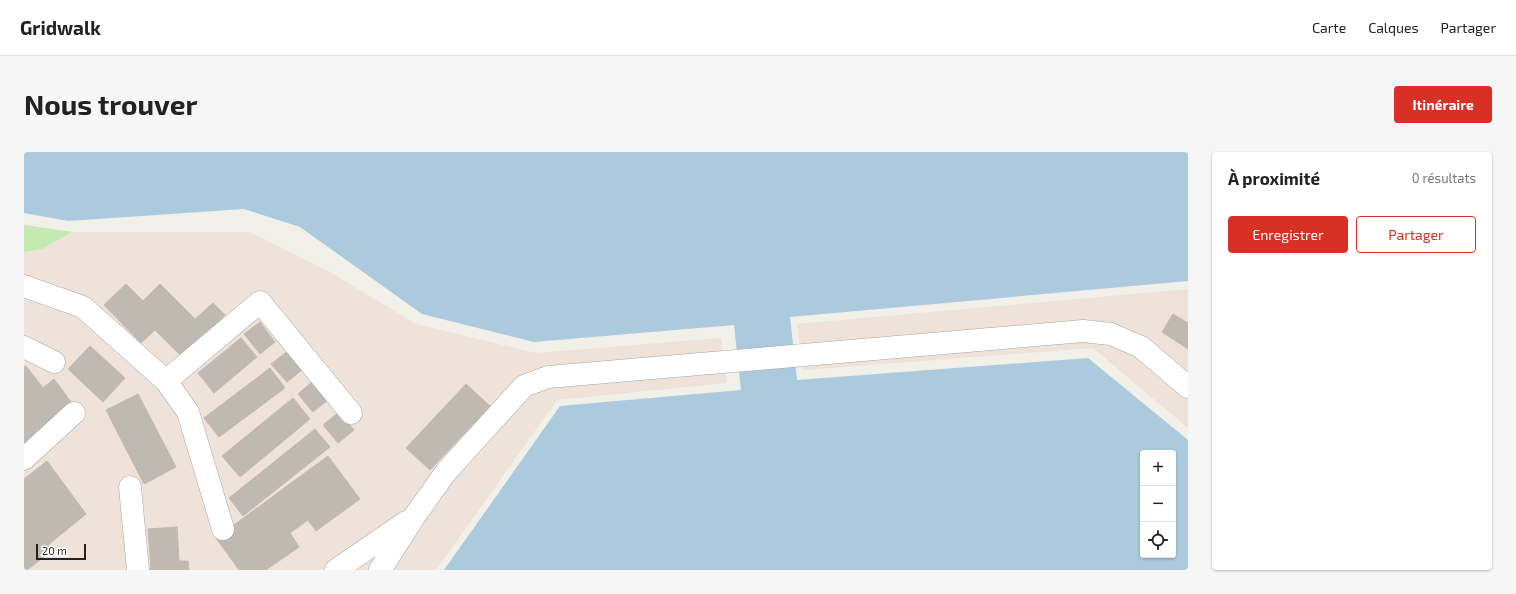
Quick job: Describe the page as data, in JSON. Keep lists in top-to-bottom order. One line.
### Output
{"scale_bar":"20 m","page":{"header":"Gridwalk","nav":["Carte","Calques","Partager"],"buttons":["Itinéraire",["Enregistrer","Partager"]],"title":"Nous trouver","heading":["À proximité","0 résultats"],"map_buttons":["+","−"],"scale":"20 m"}}
